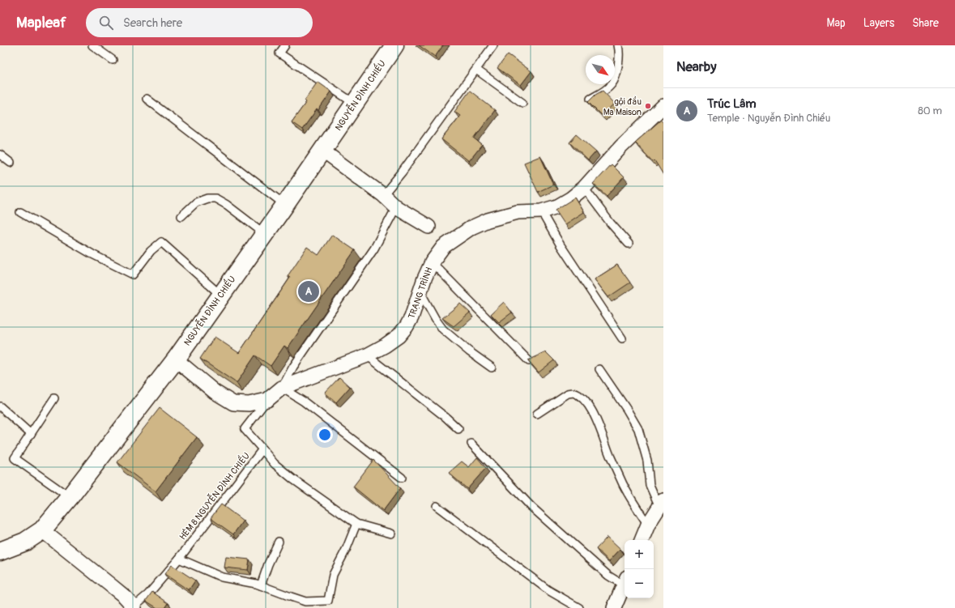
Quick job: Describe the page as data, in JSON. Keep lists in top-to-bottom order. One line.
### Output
{"streets":{"main road":["NGUYỄN ĐÌNH CHIỂU"],"street":["TRẠNG TRÌNH"],"lane":["HẺM 8 NGUYỄN ĐÌNH CHIỂU"]},"crossings":[["NGUYỄN ĐÌNH CHIỂU","TRẠNG TRÌNH"],["TRẠNG TRÌNH","HẺM 8 NGUYỄN ĐÌNH CHIỂU"]],"places":["gội đầu Ma Maison"],"north":"bottom right","page":{"header":"Mapleaf","search":"Search here","nav":["Map","Layers","Share"],"heading":"Nearby","list":[{"mark":"A","name":"Trúc Lâm","note":"Temple · Nguyễn Đình Chiểu","value":"80 m"}],"pins":"A","map_buttons":["+","−"]}}
